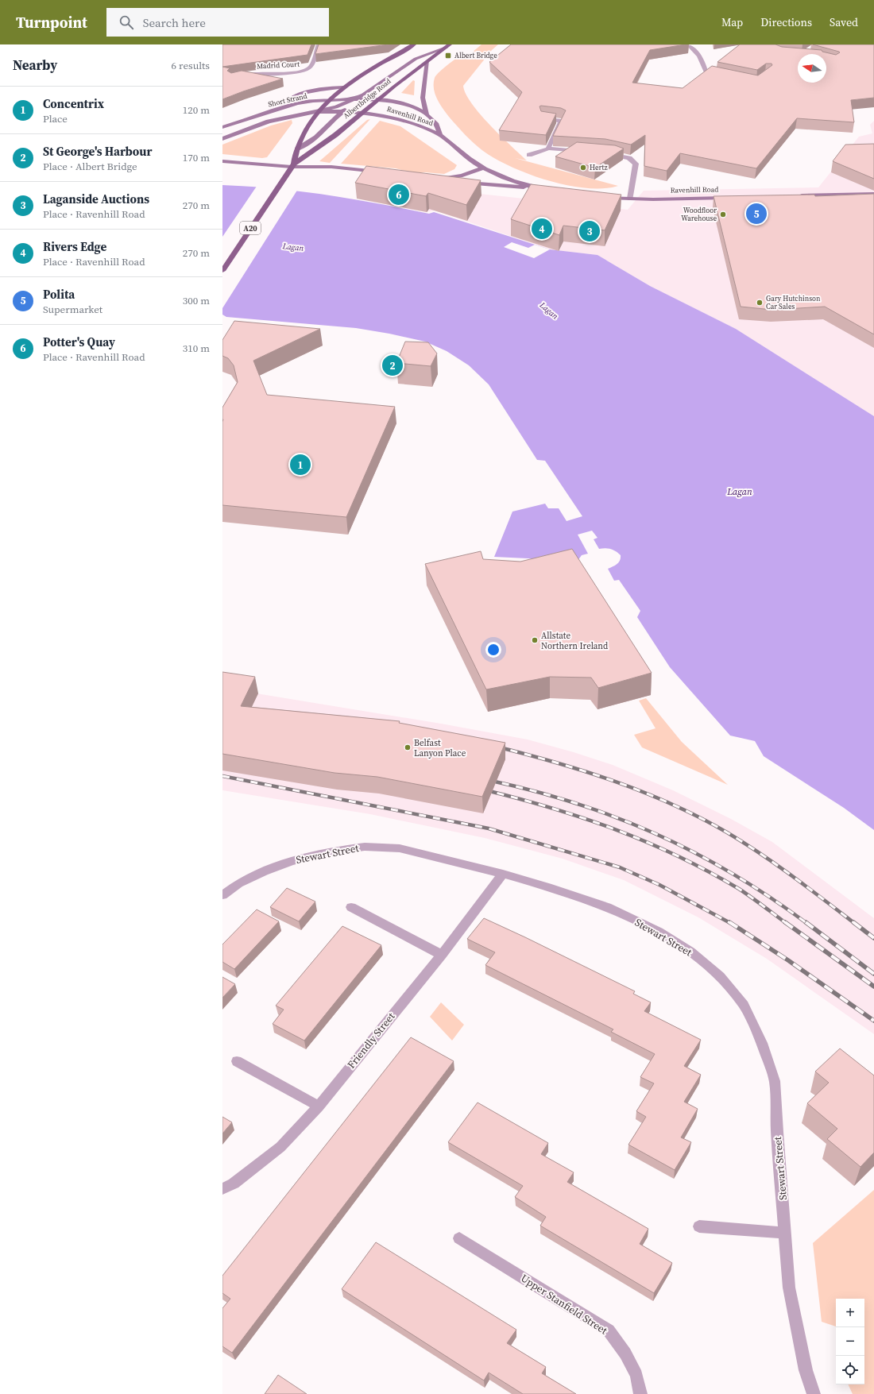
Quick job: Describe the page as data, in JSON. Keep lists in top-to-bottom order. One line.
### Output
{"streets":{"main road":["Albertbridge Road","Short Strand","Ravenhill Road","A20"],"street":["Madrid Court","Stewart Street","Friendly Street","Upper Stanfield Street"]},"crossings":[["Albertbridge Road","Short Strand"],["Albertbridge Road","Ravenhill Road"],["Short Strand","Ravenhill Road"],["Stewart Street","Friendly Street"]],"water":["Lagan"],"places":{"transit":["Albert Bridge"],"other":["Hertz","Woodfloor Warehouse","Gary Hutchinson Car Sales","Allstate Northern Ireland","Belfast Lanyon Place"]},"north":"left","page":{"header":"Turnpoint","search":"Search here","nav":["Map","Directions","Saved"],"heading":["Nearby","6 results"],"list":[{"mark":"1","name":"Concentrix","note":"Place","value":"120 m"},{"mark":"2","name":"St George's Harbour","note":"Place · Albert Bridge","value":"170 m"},{"mark":"3","name":"Laganside Auctions","note":"Place · Ravenhill Road","value":"270 m"},{"mark":"4","name":"Rivers Edge","note":"Place · Ravenhill Road","value":"270 m"},{"mark":"5","name":"Polita","note":"Supermarket","value":"300 m"},{"mark":"6","name":"Potter's Quay","note":"Place · Ravenhill Road","value":"310 m"}],"pins":["6","5","4","3","2","1"],"map_buttons":["+","−"]}}
